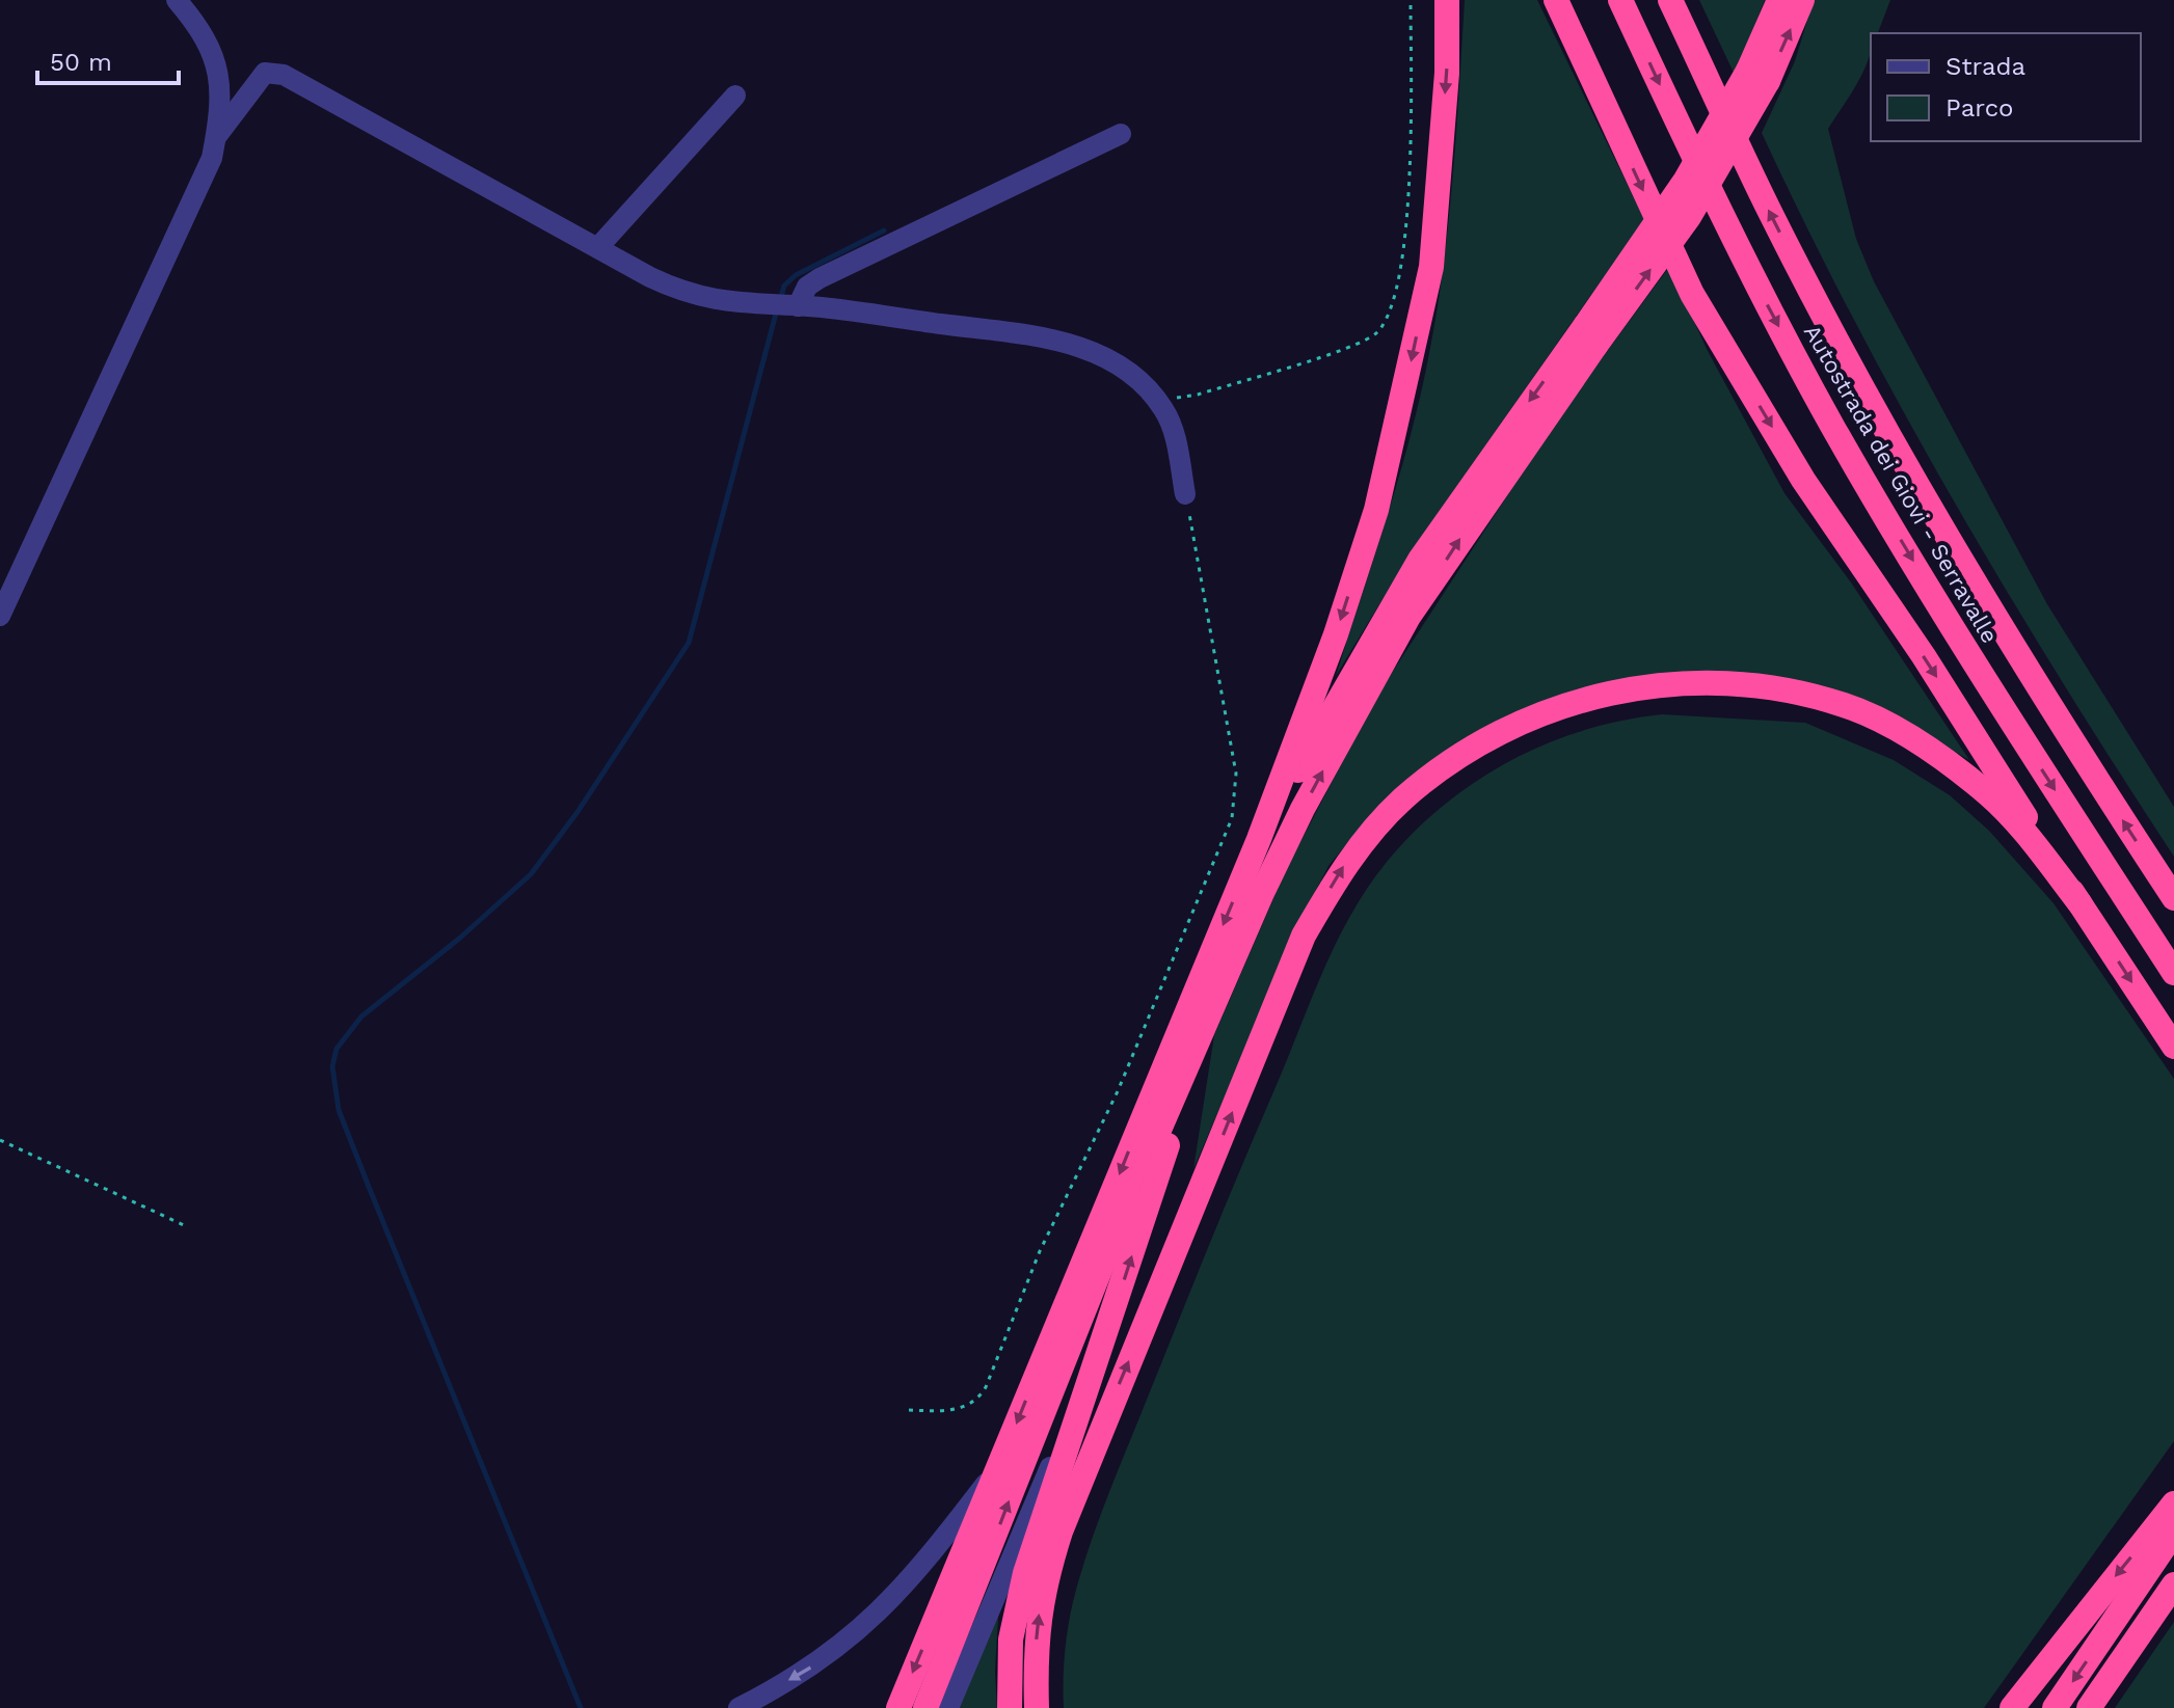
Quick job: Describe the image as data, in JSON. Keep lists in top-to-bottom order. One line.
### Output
{"streets":{"highway":["Autostrada dei Giovi - Serravalle"]},"legend":["Strada","Parco"],"scale_bar":"50 m"}
